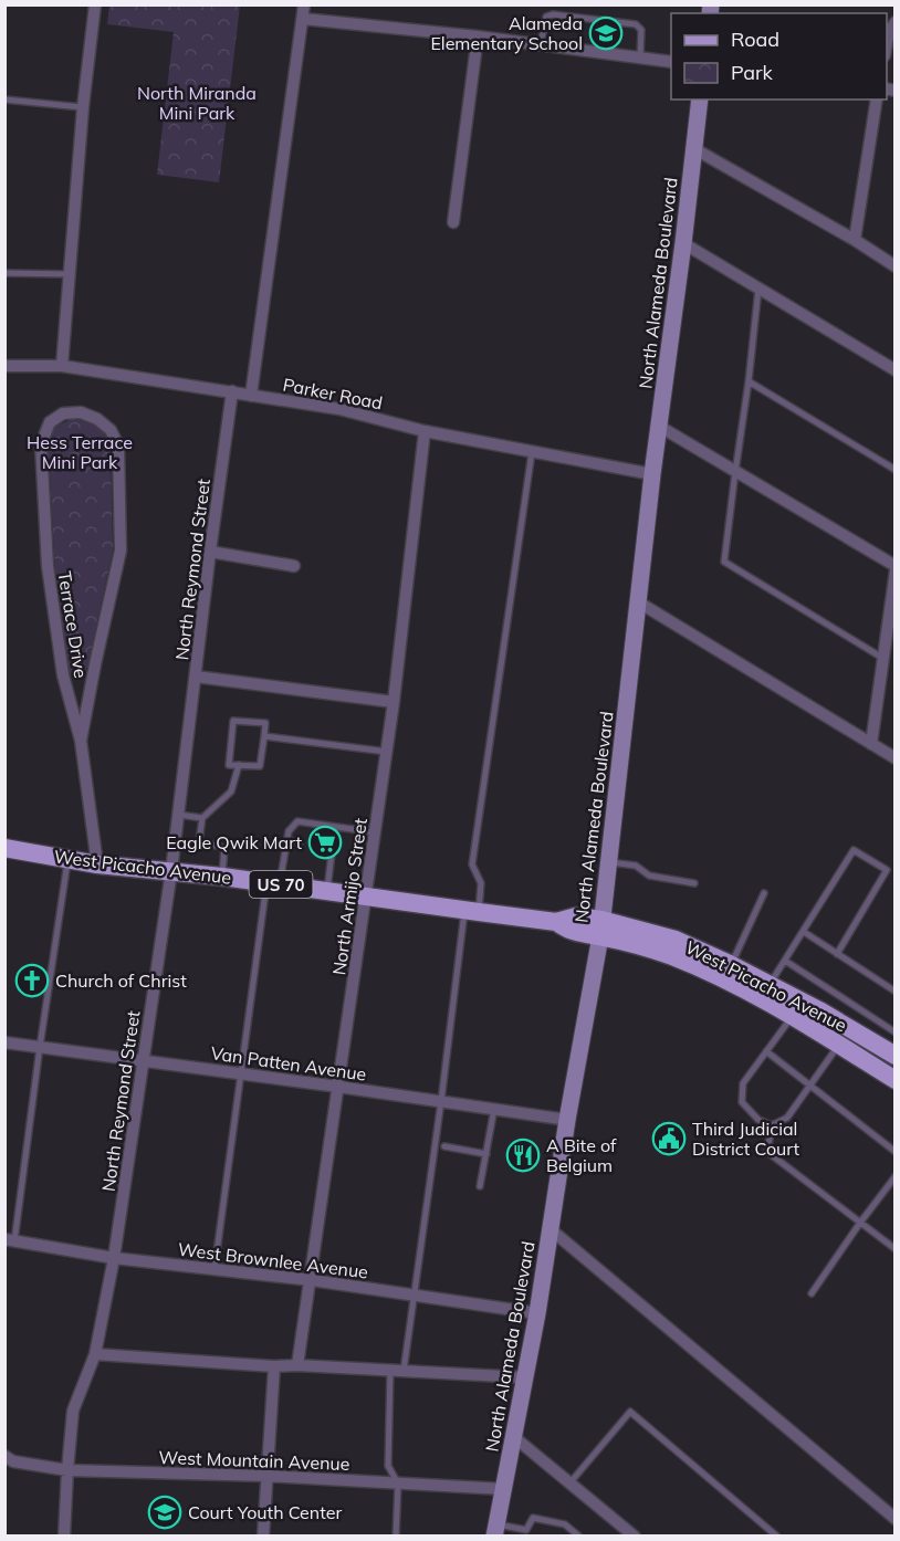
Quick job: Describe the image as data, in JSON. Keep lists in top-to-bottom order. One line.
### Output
{"streets":{"main road":["West Picacho Avenue","US 70"],"street":["North Alameda Boulevard","Parker Road","North Reymond Street","Terrace Drive","North Armijo Street","Van Patten Avenue","West Brownlee Avenue","West Mountain Avenue"]},"crossings":[["North Alameda Boulevard","Parker Road"],["North Alameda Boulevard","West Picacho Avenue"],["North Alameda Boulevard","Van Patten Avenue"],["North Alameda Boulevard","West Brownlee Avenue"],["North Alameda Boulevard","West Mountain Avenue"],["Parker Road","North Reymond Street"],["Parker Road","North Armijo Street"],["North Reymond Street","West Picacho Avenue"],["North Reymond Street","Van Patten Avenue"],["North Reymond Street","West Brownlee Avenue"],["North Reymond Street","West Mountain Avenue"],["Terrace Drive","West Picacho Avenue"],["West Picacho Avenue","North Armijo Street"],["North Armijo Street","Van Patten Avenue"],["North Armijo Street","West Brownlee Avenue"]],"parks":["North Miranda Mini Park","Hess Terrace Mini Park"],"places":{"school or university":["Alameda Elementary School","Court Youth Center"],"supermarket":["Eagle Qwik Mart"],"church":["Church of Christ"],"public building":["Third Judicial District Court"],"restaurant":["A Bite of Belgium"]},"legend":["Road","Park"]}
